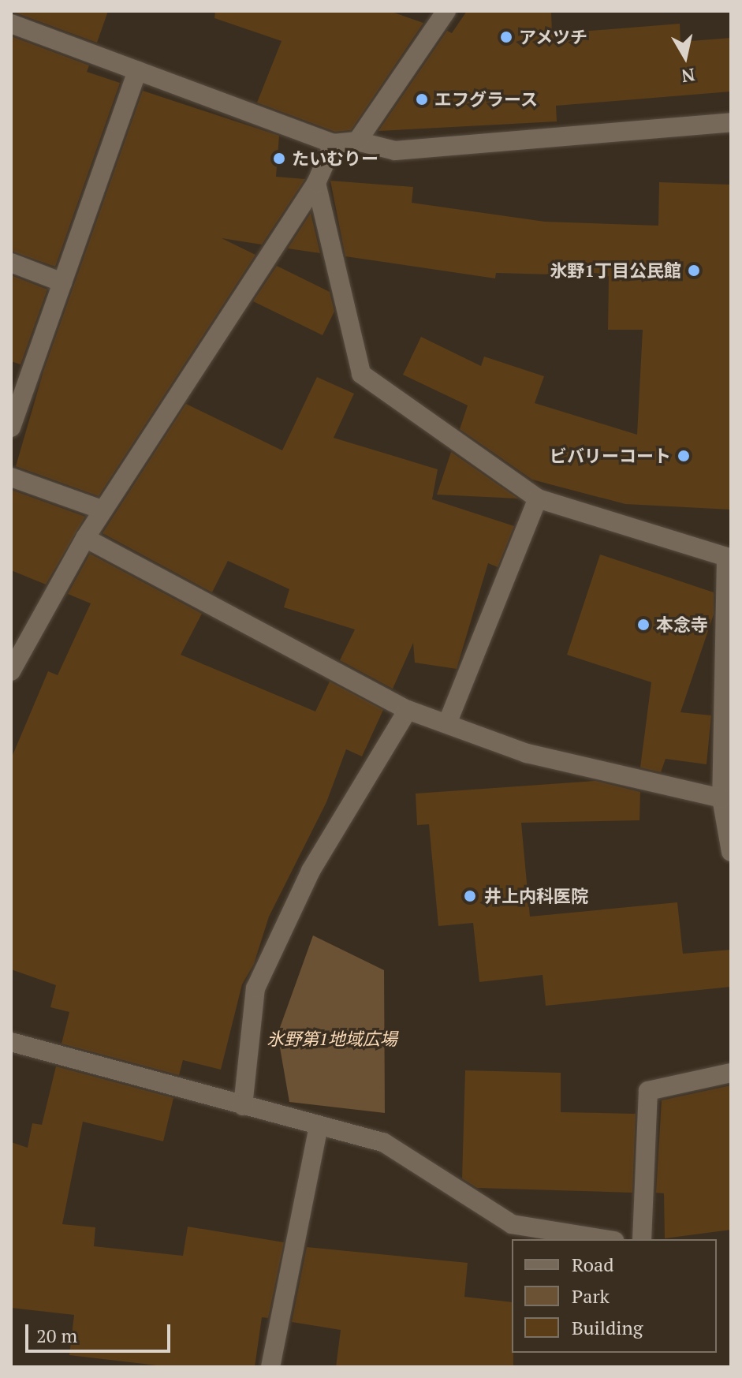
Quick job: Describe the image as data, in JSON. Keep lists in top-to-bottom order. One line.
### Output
{"parks":["氷野第1地域広場"],"places":["アメツチ","エフグラース","たいむりー","氷野1丁目公民館","ビバリーコート","本念寺","井上内科医院"],"legend":["Road","Park","Building"],"scale_bar":"20 m","north":"bottom"}
